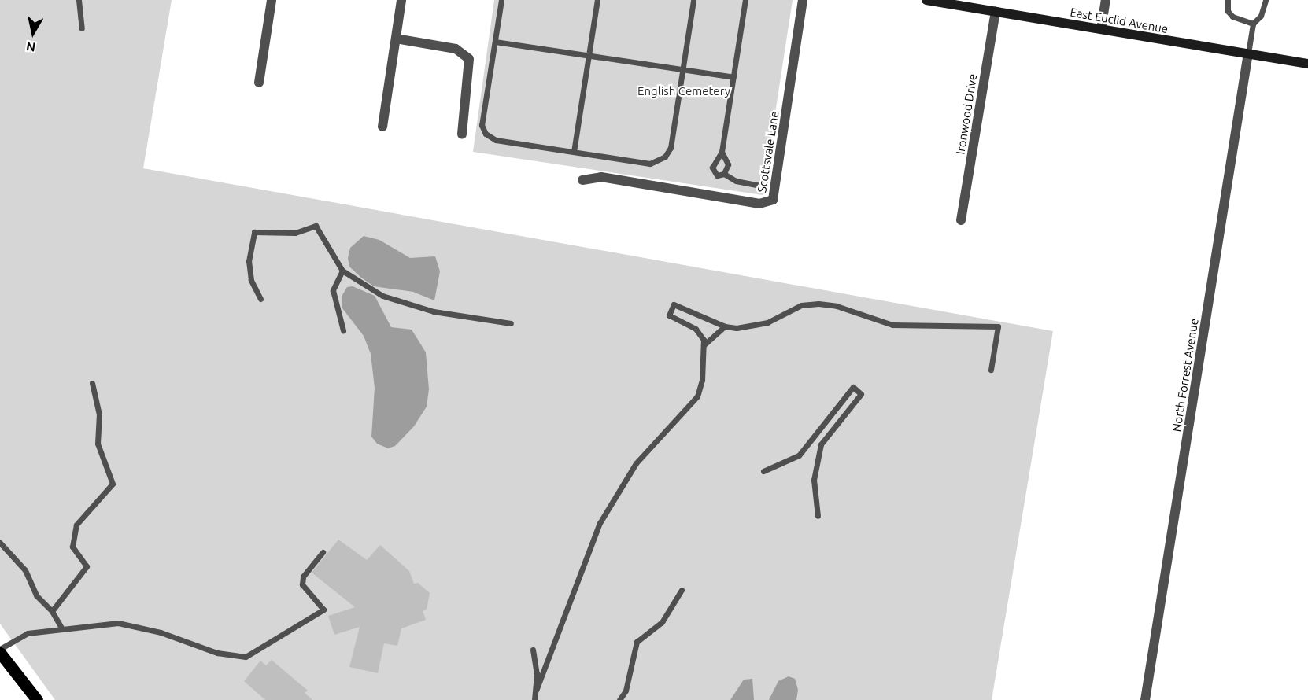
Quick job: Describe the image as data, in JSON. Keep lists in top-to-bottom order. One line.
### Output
{"streets":{"main road":["East Euclid Avenue"],"street":["Ironwood Drive","Scottsvale Lane","North Forrest Avenue"]},"crossings":[["East Euclid Avenue","Ironwood Drive"],["East Euclid Avenue","North Forrest Avenue"]],"parks":["English Cemetery"],"north":"bottom"}
